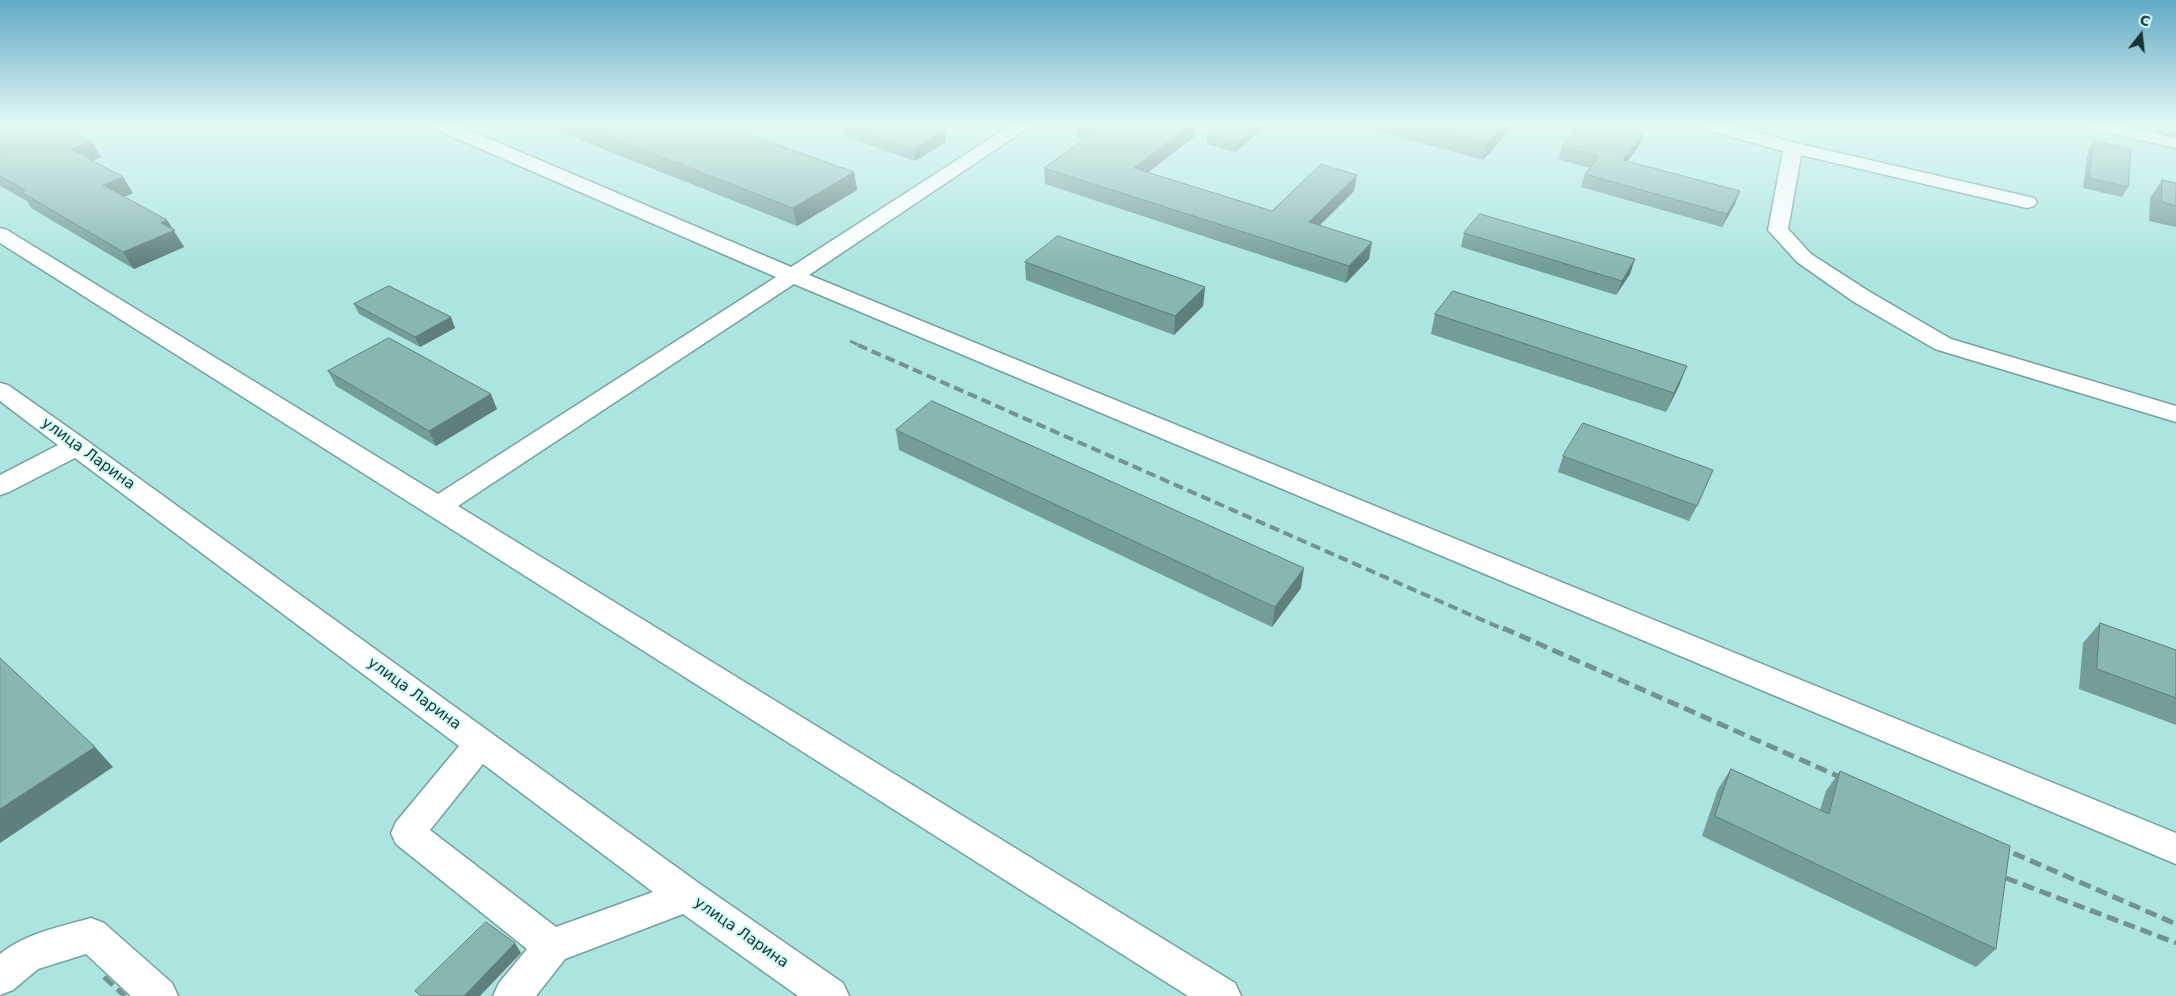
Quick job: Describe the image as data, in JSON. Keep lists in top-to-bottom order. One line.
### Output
{"streets":{"street":["улица Ларина"]},"north":"top"}
